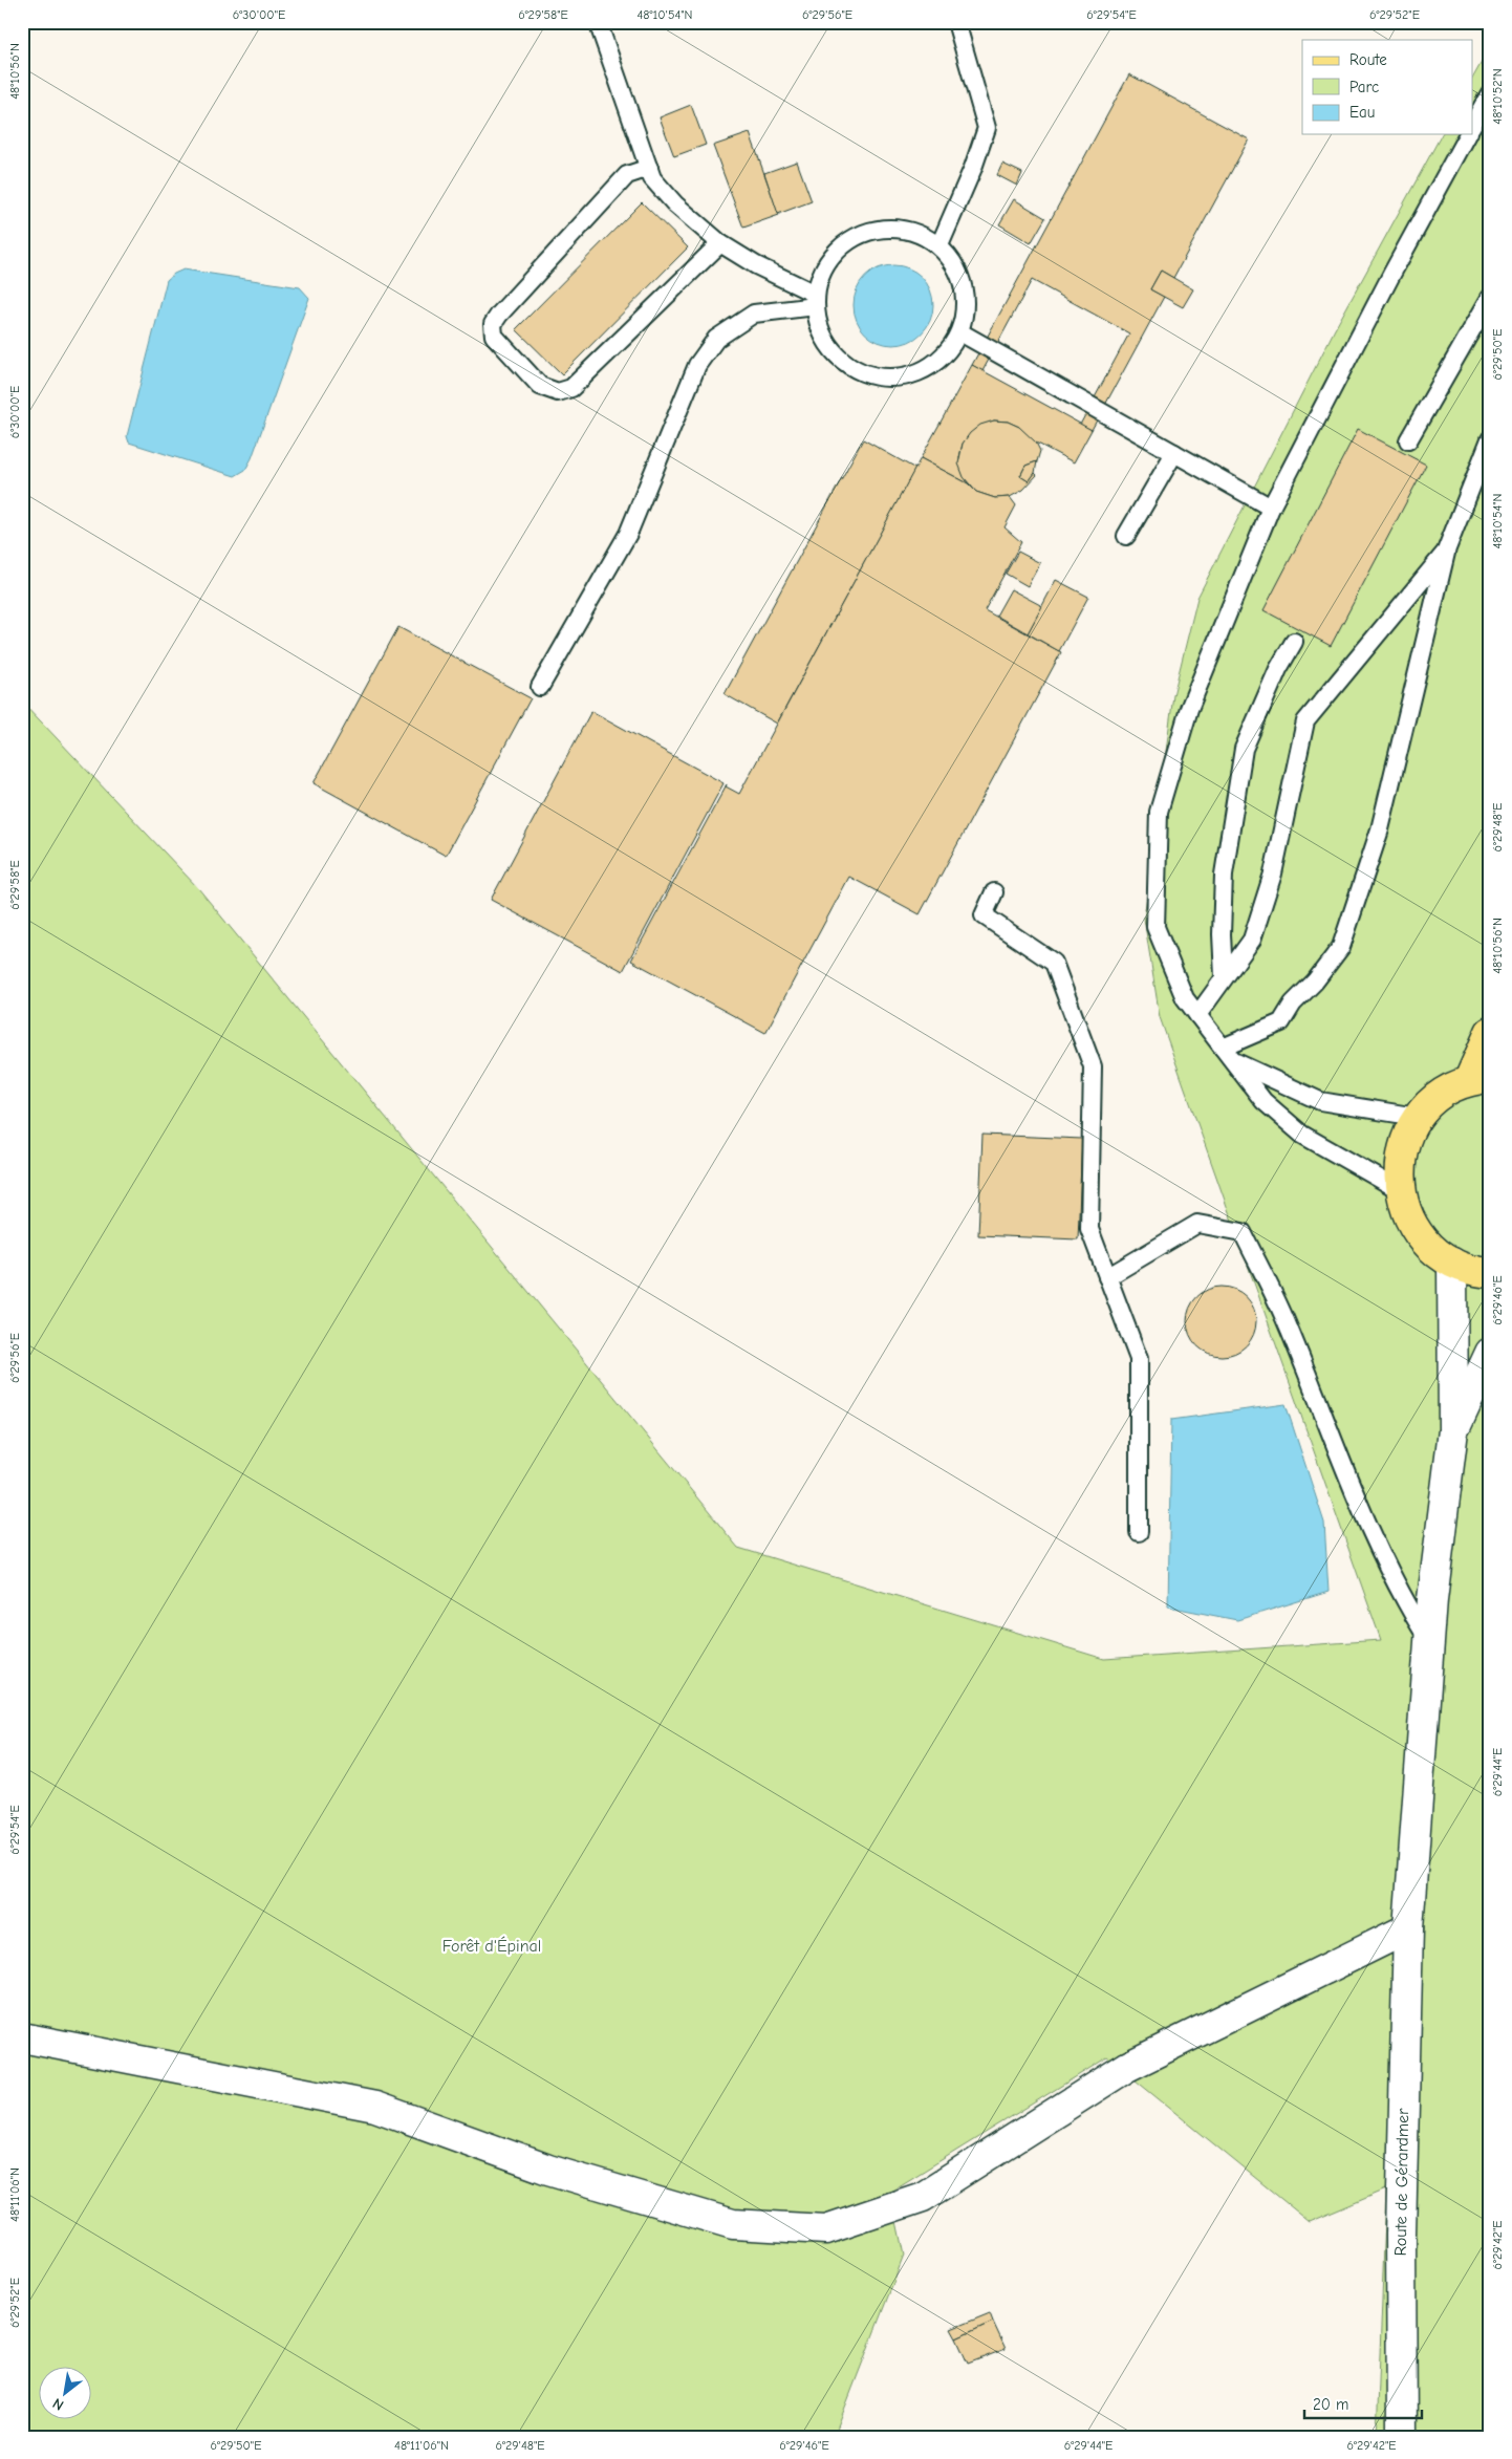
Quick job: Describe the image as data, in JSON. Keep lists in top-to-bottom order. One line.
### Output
{"streets":{"street":["Route de Gérardmer"]},"parks":["Forêt d'Épinal"],"legend":["Route","Parc","Eau"],"scale_bar":"20 m","north":"bottom left","coordinates":["6°30'00\"E","6°29'58\"E","48°10'54\"N","6°29'56\"E","6°29'54\"E","6°29'52\"E","48°10'56\"N","48°10'52\"N","6°29'50\"E","6°29'48\"E","6°29'46\"E","6°29'44\"E","48°11'06\"N","6°29'42\"E"]}
